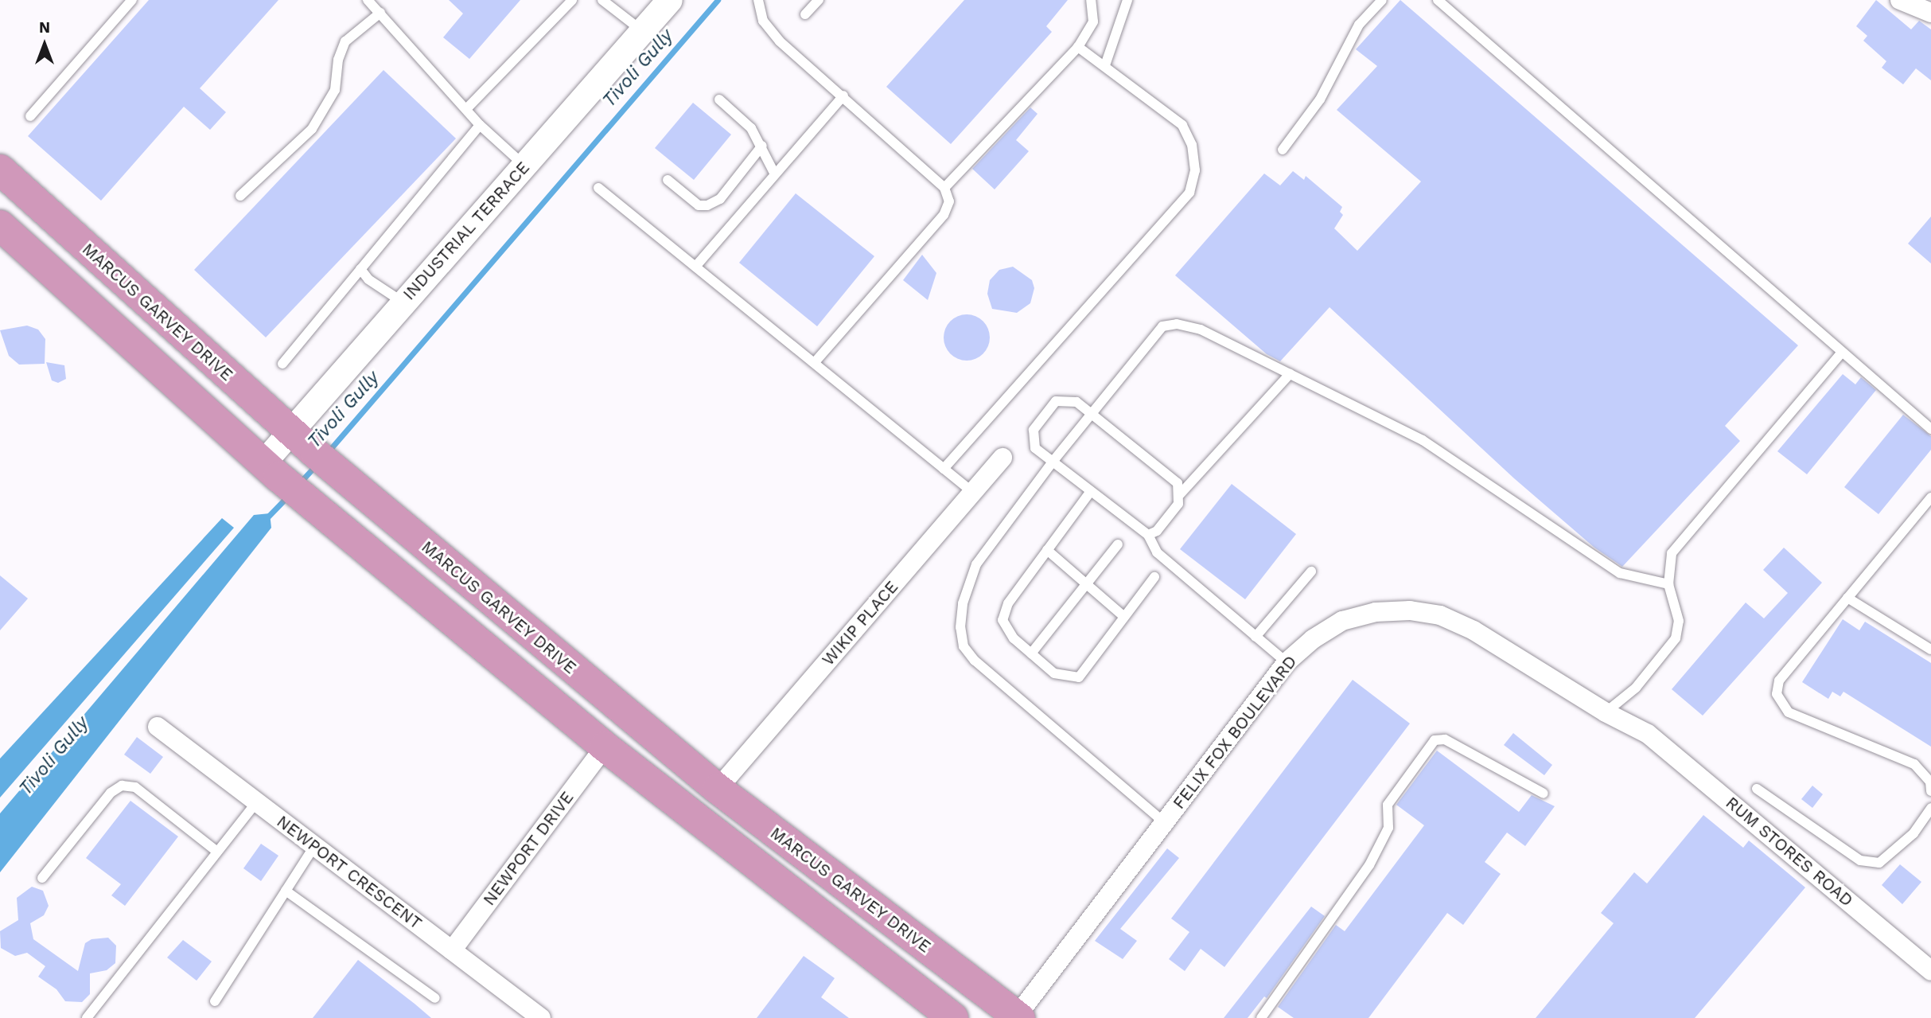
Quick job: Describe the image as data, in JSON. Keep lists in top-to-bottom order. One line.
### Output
{"streets":{"highway":["MARCUS GARVEY DRIVE"],"street":["INDUSTRIAL TERRACE","WIKIP PLACE","FELIX FOX BOULEVARD","NEWPORT DRIVE","RUM STORES ROAD","NEWPORT CRESCENT"]},"crossings":[["INDUSTRIAL TERRACE","MARCUS GARVEY DRIVE"],["MARCUS GARVEY DRIVE","WIKIP PLACE"],["MARCUS GARVEY DRIVE","FELIX FOX BOULEVARD"],["FELIX FOX BOULEVARD","RUM STORES ROAD"],["NEWPORT DRIVE","NEWPORT CRESCENT"]],"water":["Tivoli Gully"],"north":"top"}
